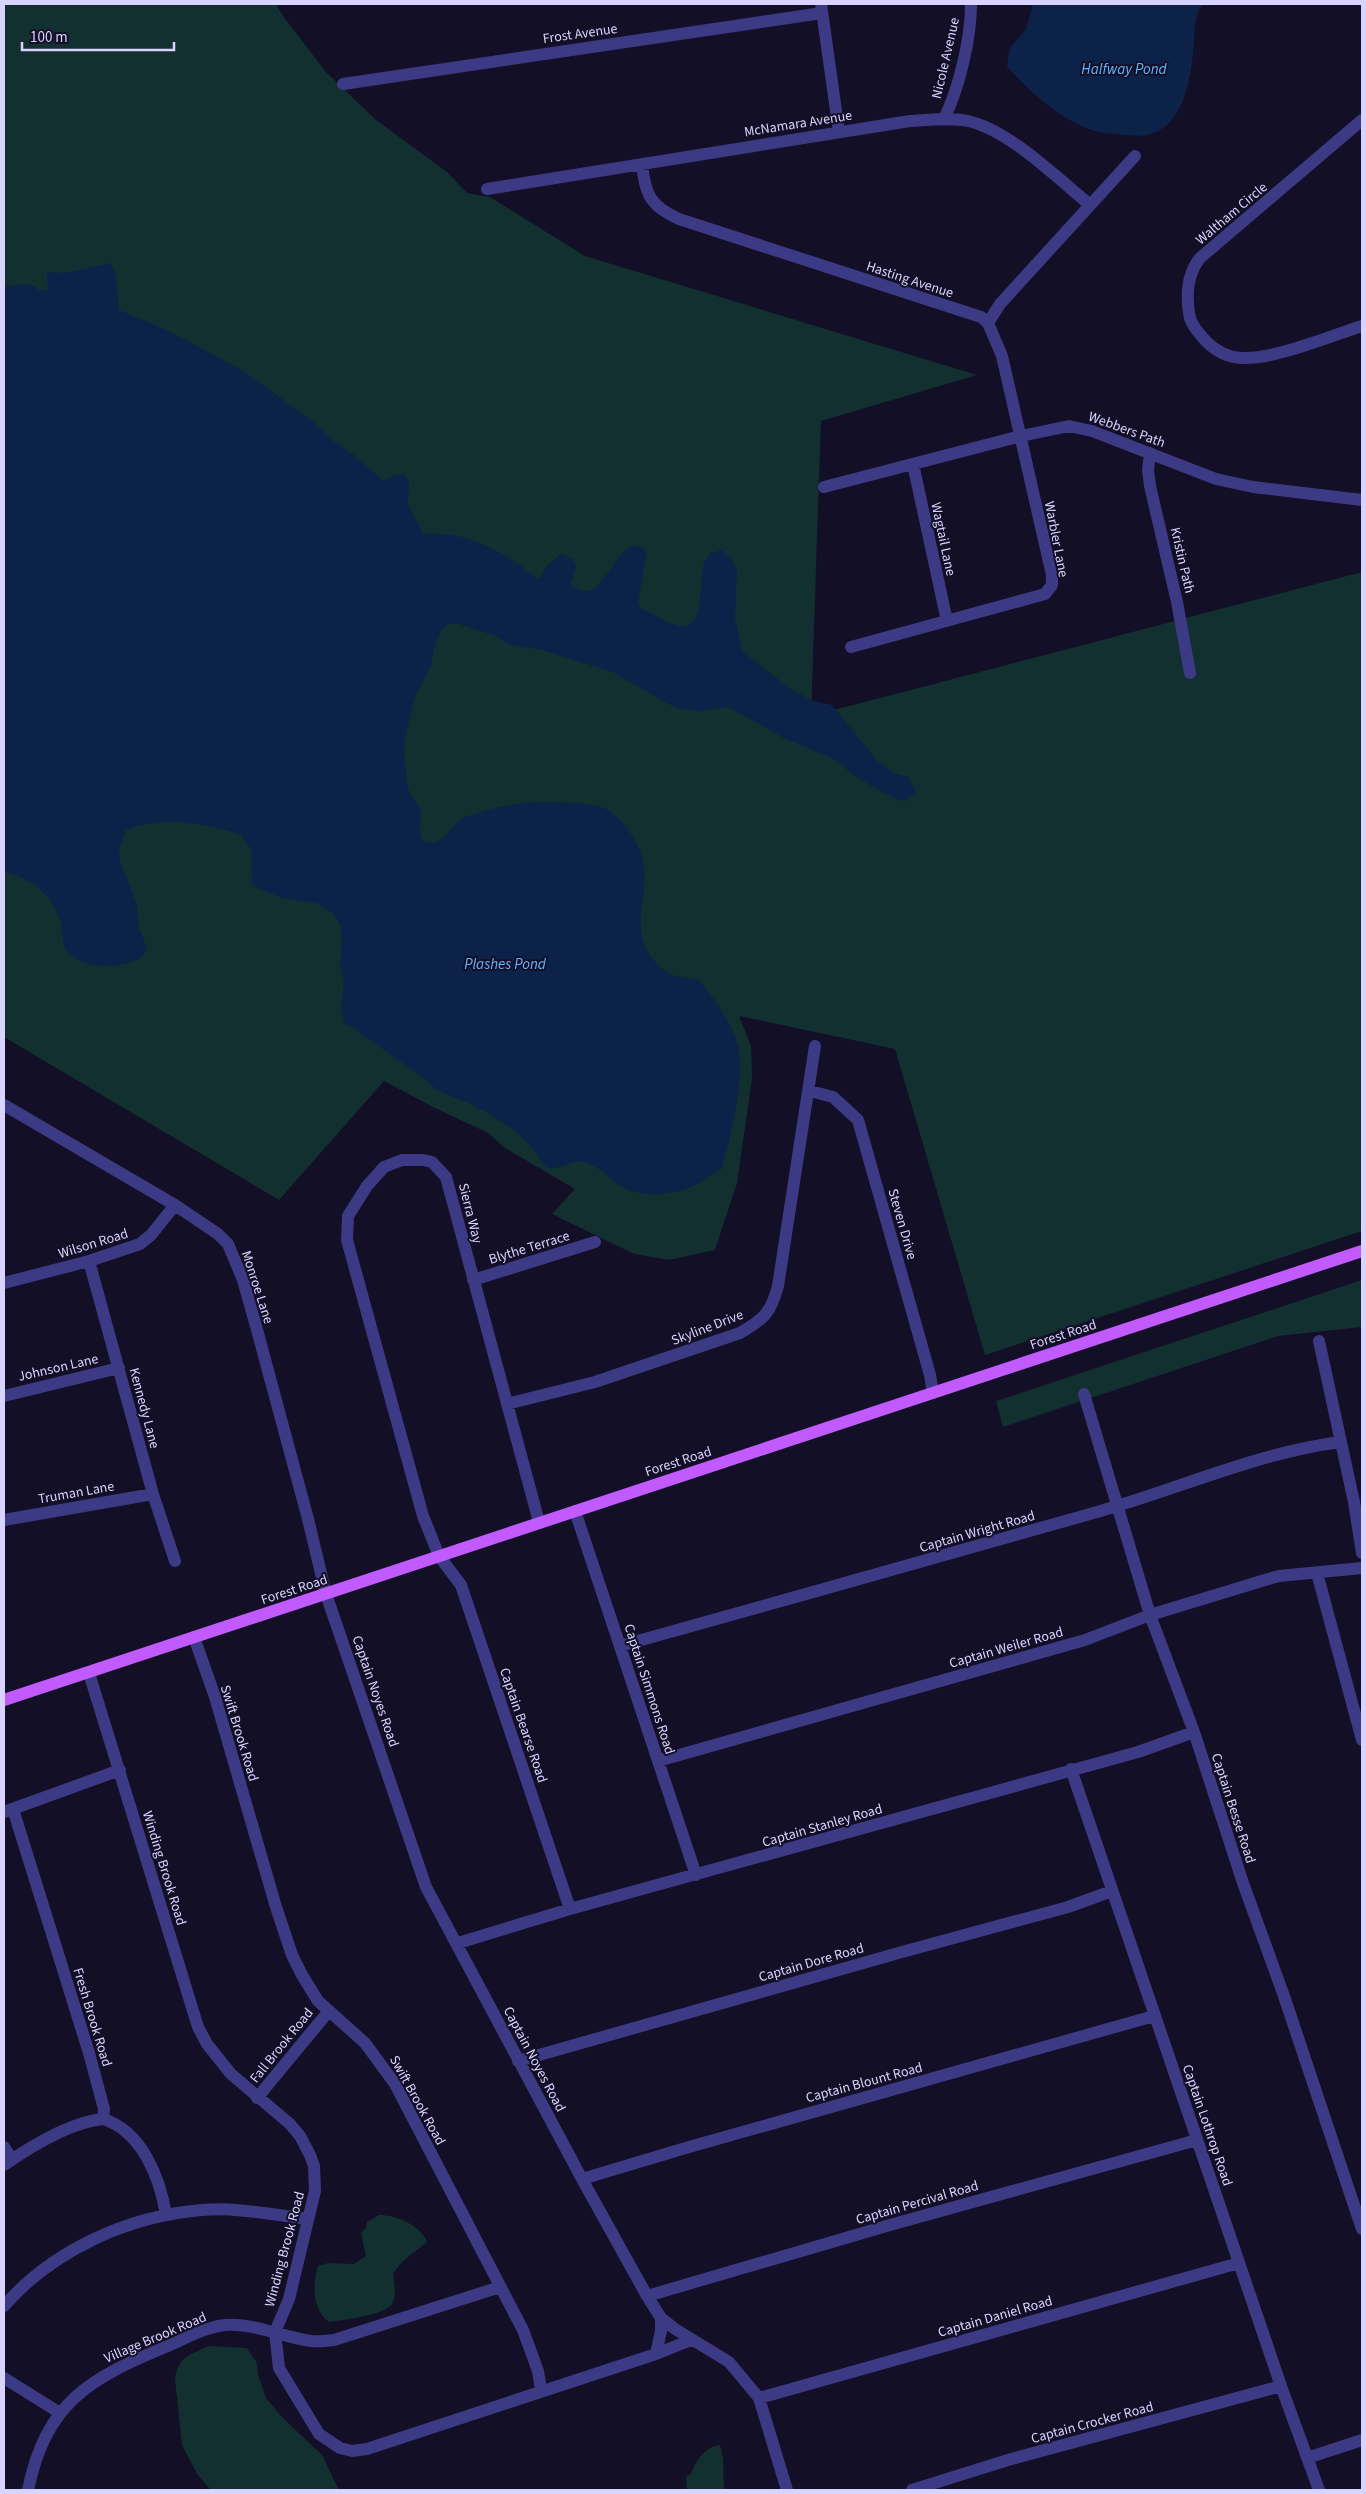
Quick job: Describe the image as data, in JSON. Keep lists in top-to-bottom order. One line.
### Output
{"streets":{"main road":["Forest Road"],"street":["Frost Avenue","Nicole Avenue","McNamara Avenue","Waltham Circle","Hasting Avenue","Webbers Path","Wagtail Lane","Warbler Lane","Kristin Path","Sierra Way","Steven Drive","Wilson Road","Blythe Terrace","Monroe Lane","Skyline Drive","Johnson Lane","Kennedy Lane","Truman Lane","Captain Wright Road","Captain Weiler Road","Captain Simmons Road","Captain Noyes Road","Captain Bearse Road","Swift Brook Road","Captain Besse Road","Captain Stanley Road","Winding Brook Road","Captain Dore Road","Fresh Brook Road","Fall Brook Road","Captain Blount Road","Captain Lothrop Road","Captain Percival Road","Captain Daniel Road","Village Brook Road","Captain Crocker Road"]},"crossings":[["Nicole Avenue","McNamara Avenue"],["McNamara Avenue","Hasting Avenue"],["Hasting Avenue","Warbler Lane"],["Webbers Path","Wagtail Lane"],["Webbers Path","Warbler Lane"],["Webbers Path","Kristin Path"],["Wagtail Lane","Warbler Lane"],["Sierra Way","Blythe Terrace"],["Sierra Way","Skyline Drive"],["Sierra Way","Forest Road"],["Sierra Way","Captain Bearse Road"],["Steven Drive","Skyline Drive"],["Steven Drive","Forest Road"],["Wilson Road","Monroe Lane"],["Wilson Road","Kennedy Lane"],["Monroe Lane","Forest Road"],["Monroe Lane","Captain Noyes Road"],["Forest Road","Captain Simmons Road"],["Forest Road","Captain Noyes Road"],["Forest Road","Captain Bearse Road"],["Forest Road","Swift Brook Road"],["Forest Road","Winding Brook Road"],["Johnson Lane","Kennedy Lane"],["Kennedy Lane","Truman Lane"],["Captain Wright Road","Captain Simmons Road"],["Captain Wright Road","Captain Besse Road"],["Captain Weiler Road","Captain Simmons Road"],["Captain Weiler Road","Captain Besse Road"],["Captain Simmons Road","Captain Stanley Road"],["Captain Noyes Road","Captain Stanley Road"],["Captain Noyes Road","Captain Dore Road"],["Captain Noyes Road","Captain Blount Road"],["Captain Noyes Road","Captain Percival Road"],["Captain Noyes Road","Captain Daniel Road"],["Captain Bearse Road","Captain Stanley Road"],["Swift Brook Road","Fall Brook Road"],["Swift Brook Road","Village Brook Road"],["Captain Besse Road","Captain Stanley Road"],["Captain Stanley Road","Captain Lothrop Road"],["Winding Brook Road","Fall Brook Road"],["Winding Brook Road","Village Brook Road"],["Captain Dore Road","Captain Lothrop Road"],["Captain Blount Road","Captain Lothrop Road"],["Captain Lothrop Road","Captain Percival Road"],["Captain Lothrop Road","Captain Daniel Road"],["Captain Lothrop Road","Captain Crocker Road"]],"water":["Halfway Pond","Plashes Pond"],"scale_bar":"100 m"}
